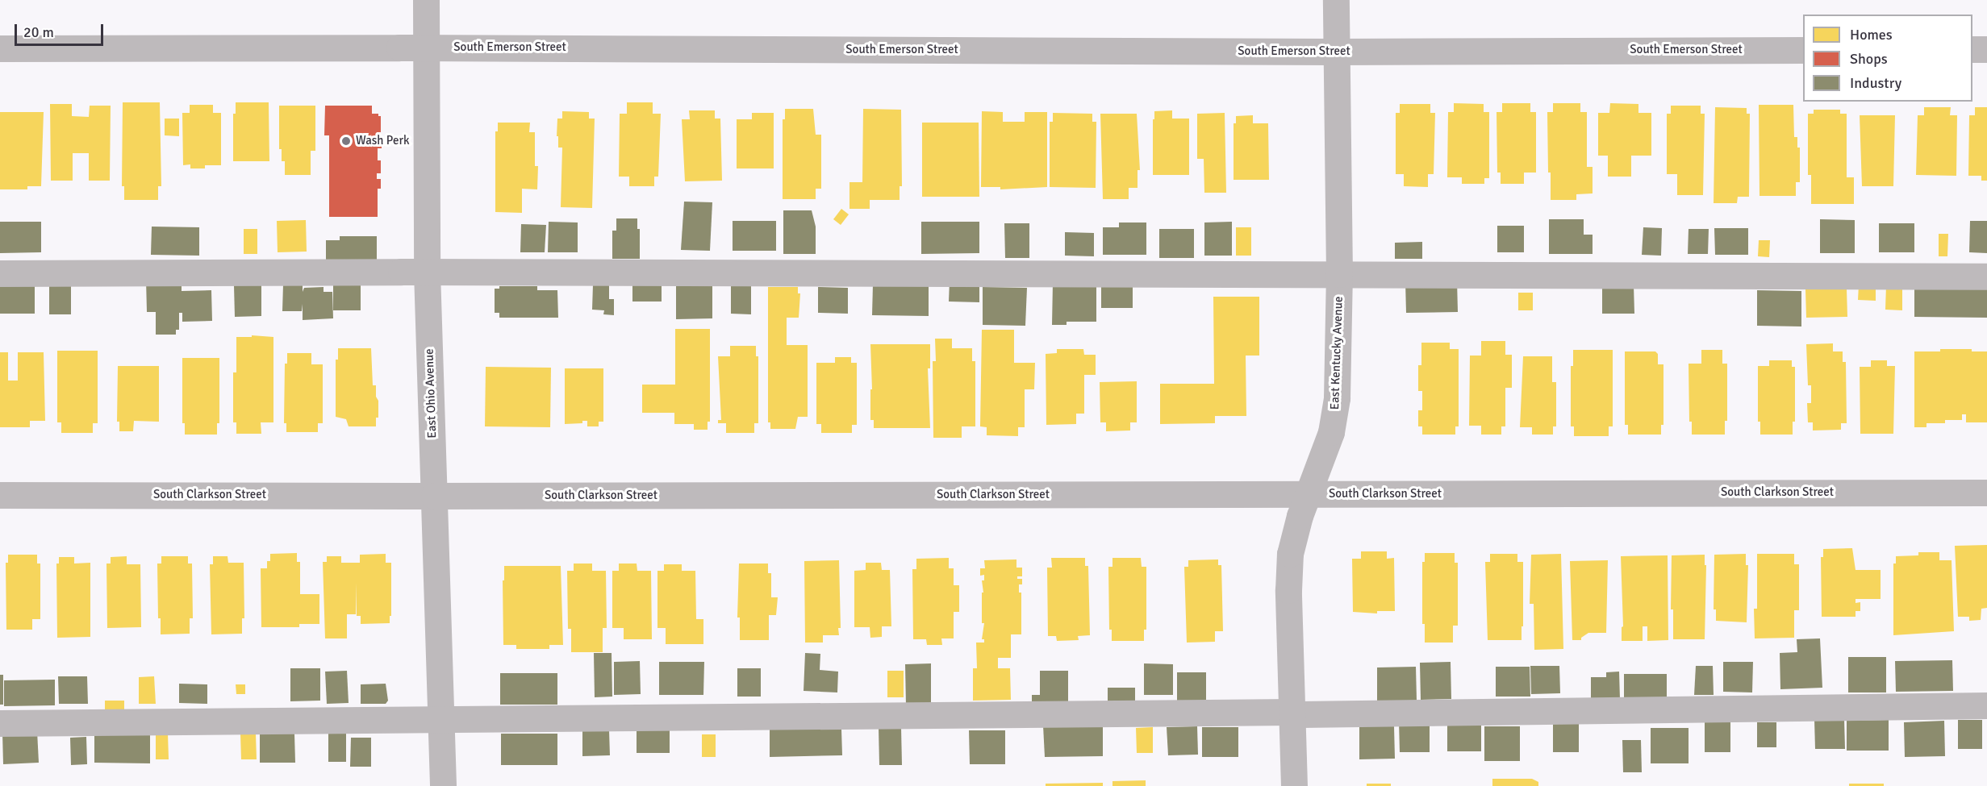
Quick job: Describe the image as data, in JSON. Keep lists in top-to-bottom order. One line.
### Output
{"streets":{"street":["South Emerson Street","East Kentucky Avenue","East Ohio Avenue","South Clarkson Street"]},"crossings":[["South Emerson Street","East Kentucky Avenue"],["South Emerson Street","East Ohio Avenue"],["East Kentucky Avenue","South Clarkson Street"],["East Ohio Avenue","South Clarkson Street"]],"places":["Wash Perk"],"legend":["Homes","Shops","Industry"],"scale_bar":"20 m"}
